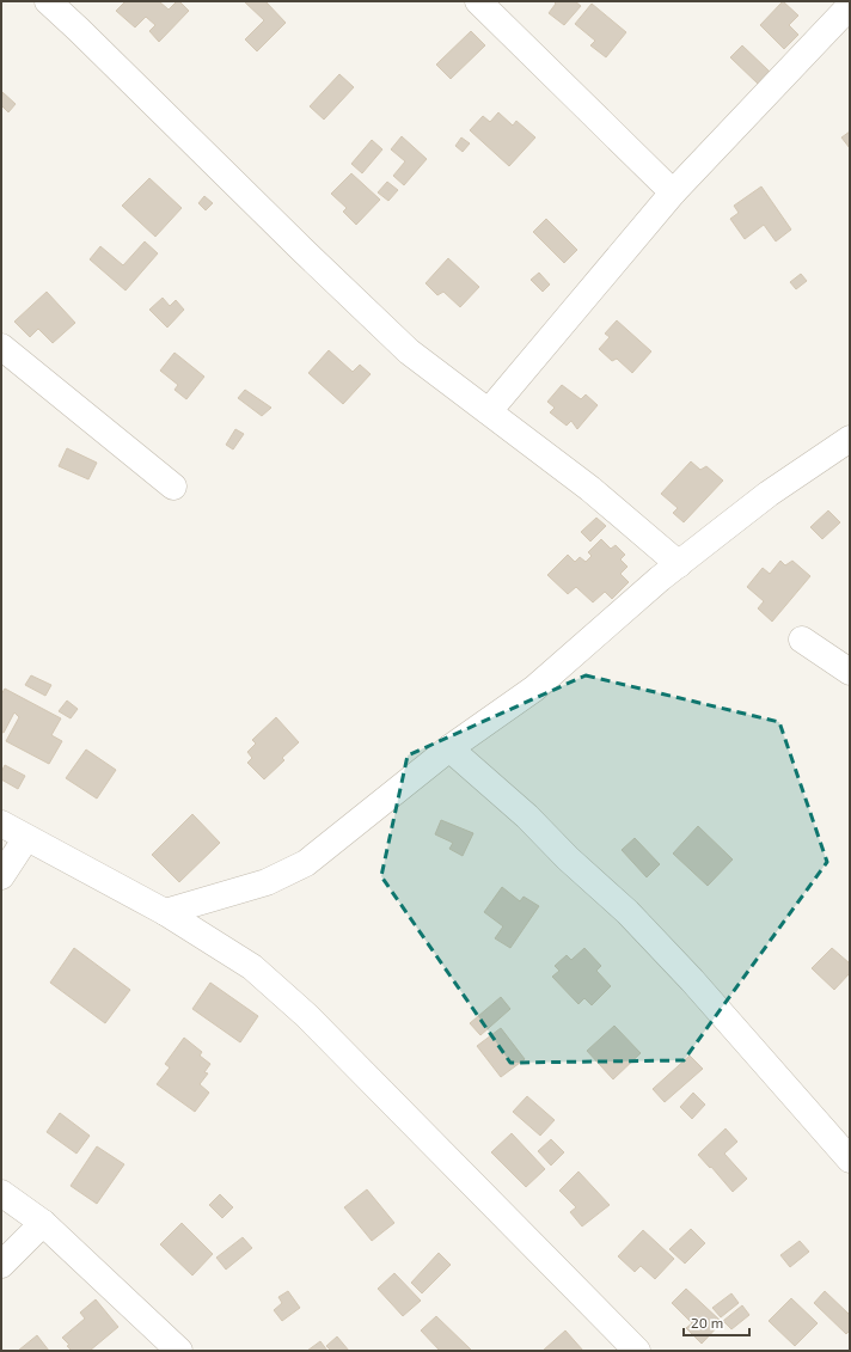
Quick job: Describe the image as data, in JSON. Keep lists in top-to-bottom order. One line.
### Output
{"scale_bar":"20 m"}
